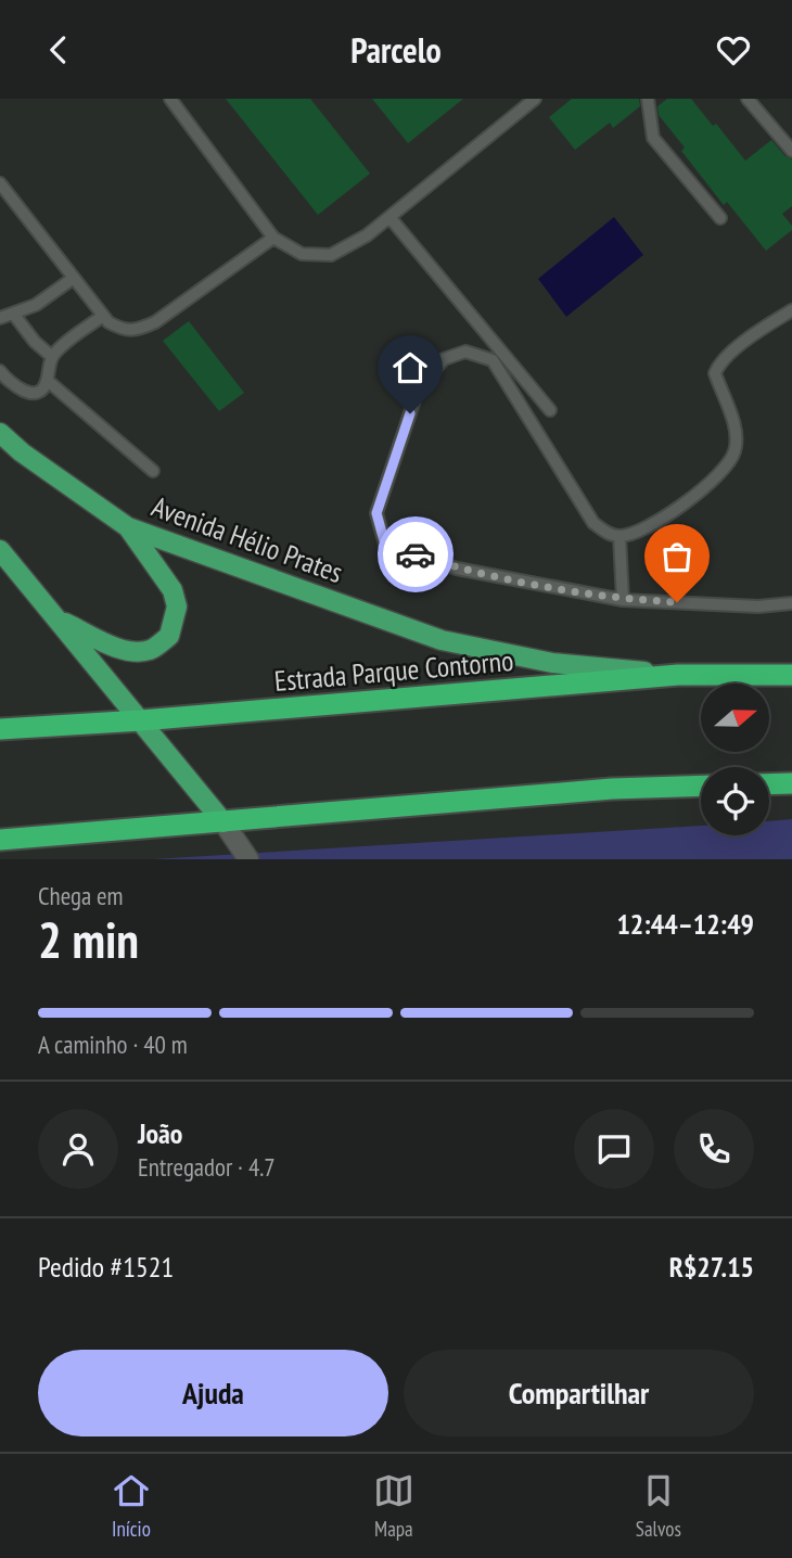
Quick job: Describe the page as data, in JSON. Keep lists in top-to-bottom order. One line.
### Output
{"streets":{"highway":["Estrada Parque Contorno"],"main road":["Avenida Hélio Prates"]},"crossings":[["Avenida Hélio Prates","Estrada Parque Contorno"]],"north":"right","page":{"header":"Parcelo","heading":["2 min","Chega em","12:44–12:49"],"panel":["João","Entregador · 4.7","Pedido #1521","R$27.15"],"bar":"A caminho · 40 m","buttons":["Ajuda","Compartilhar"],"tabs":["Início","Mapa","Salvos"]}}
